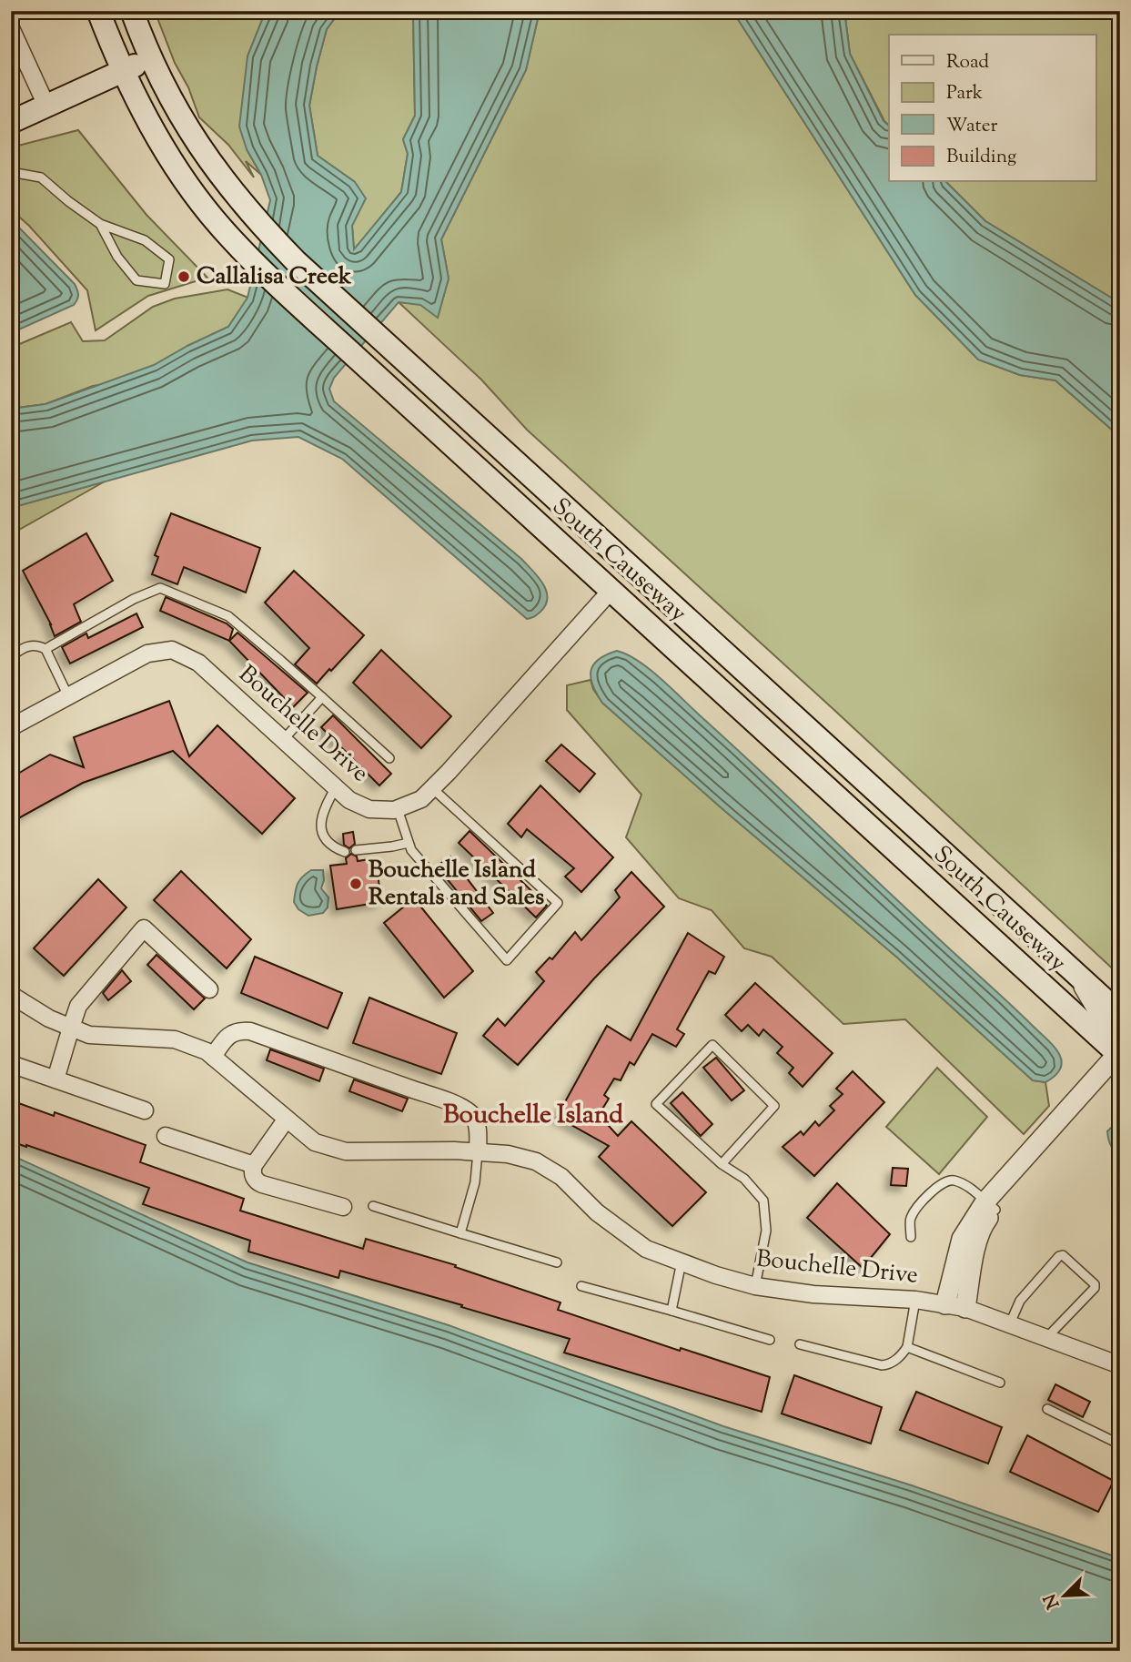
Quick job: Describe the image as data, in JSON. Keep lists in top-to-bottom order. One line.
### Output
{"streets":{"main road":["South Causeway"],"street":["Bouchelle Drive"]},"crossings":[["South Causeway","Bouchelle Drive"]],"districts":["Bouchelle Island"],"places":["Callalisa Creek","Bouchelle Island Rentals and Sales"],"legend":["Road","Park","Water","Building"],"north":"bottom left"}
